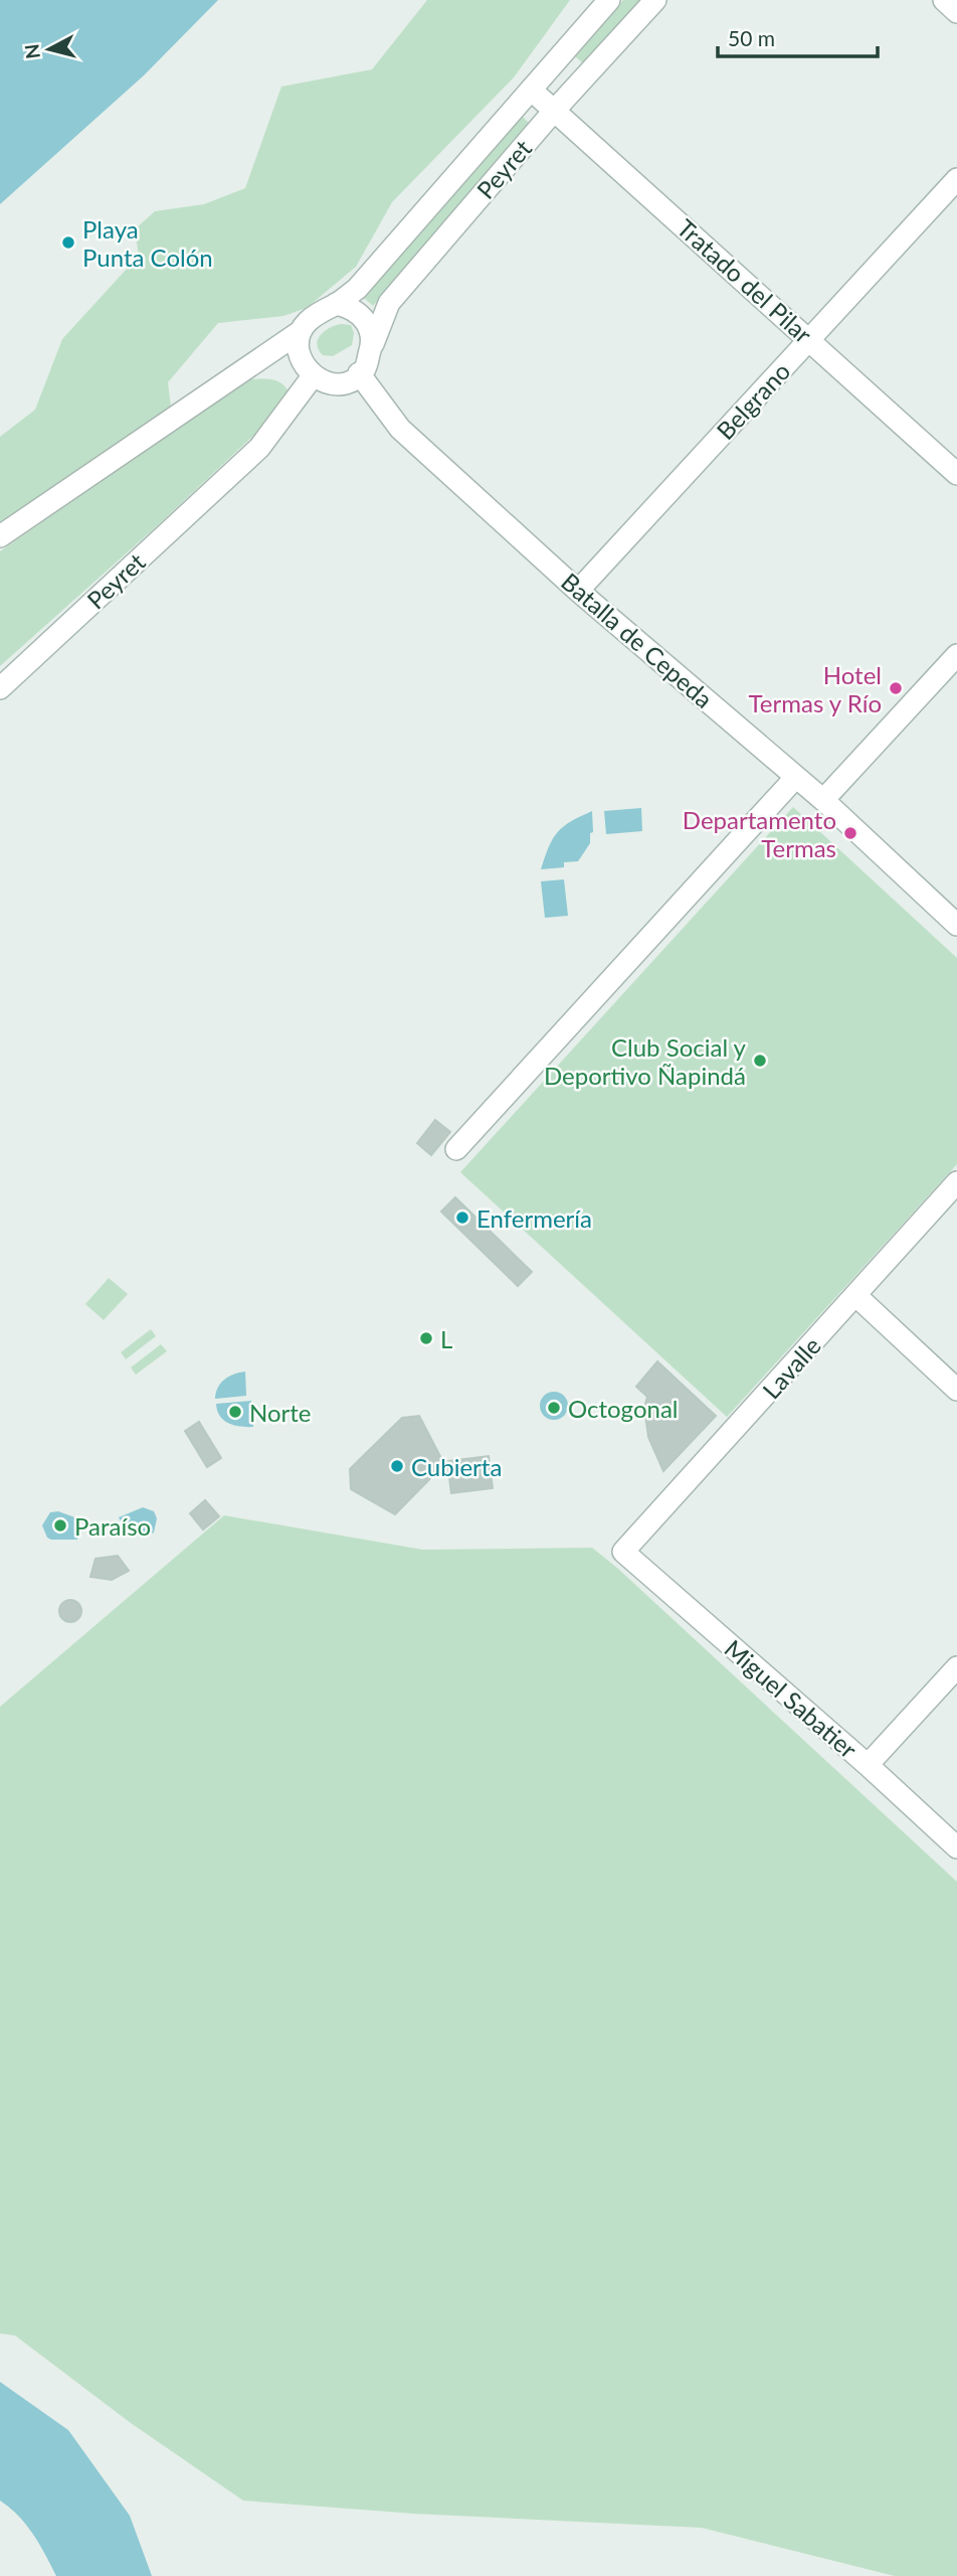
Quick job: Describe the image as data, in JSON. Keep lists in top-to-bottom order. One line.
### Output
{"streets":{"street":["Peyret","Tratado del Pilar","Belgrano","Batalla de Cepeda","Lavalle","Miguel Sabatier"]},"crossings":[["Peyret","Tratado del Pilar"],["Peyret","Batalla de Cepeda"],["Tratado del Pilar","Belgrano"],["Belgrano","Batalla de Cepeda"],["Lavalle","Miguel Sabatier"]],"places":["Playa Punta Colón","Hotel Termas y Río","Departamento Termas","Club Social y Deportivo Ñapindá","Enfermería","L","Octogonal","Norte","Cubierta","Paraíso"],"scale_bar":"50 m","north":"left"}
